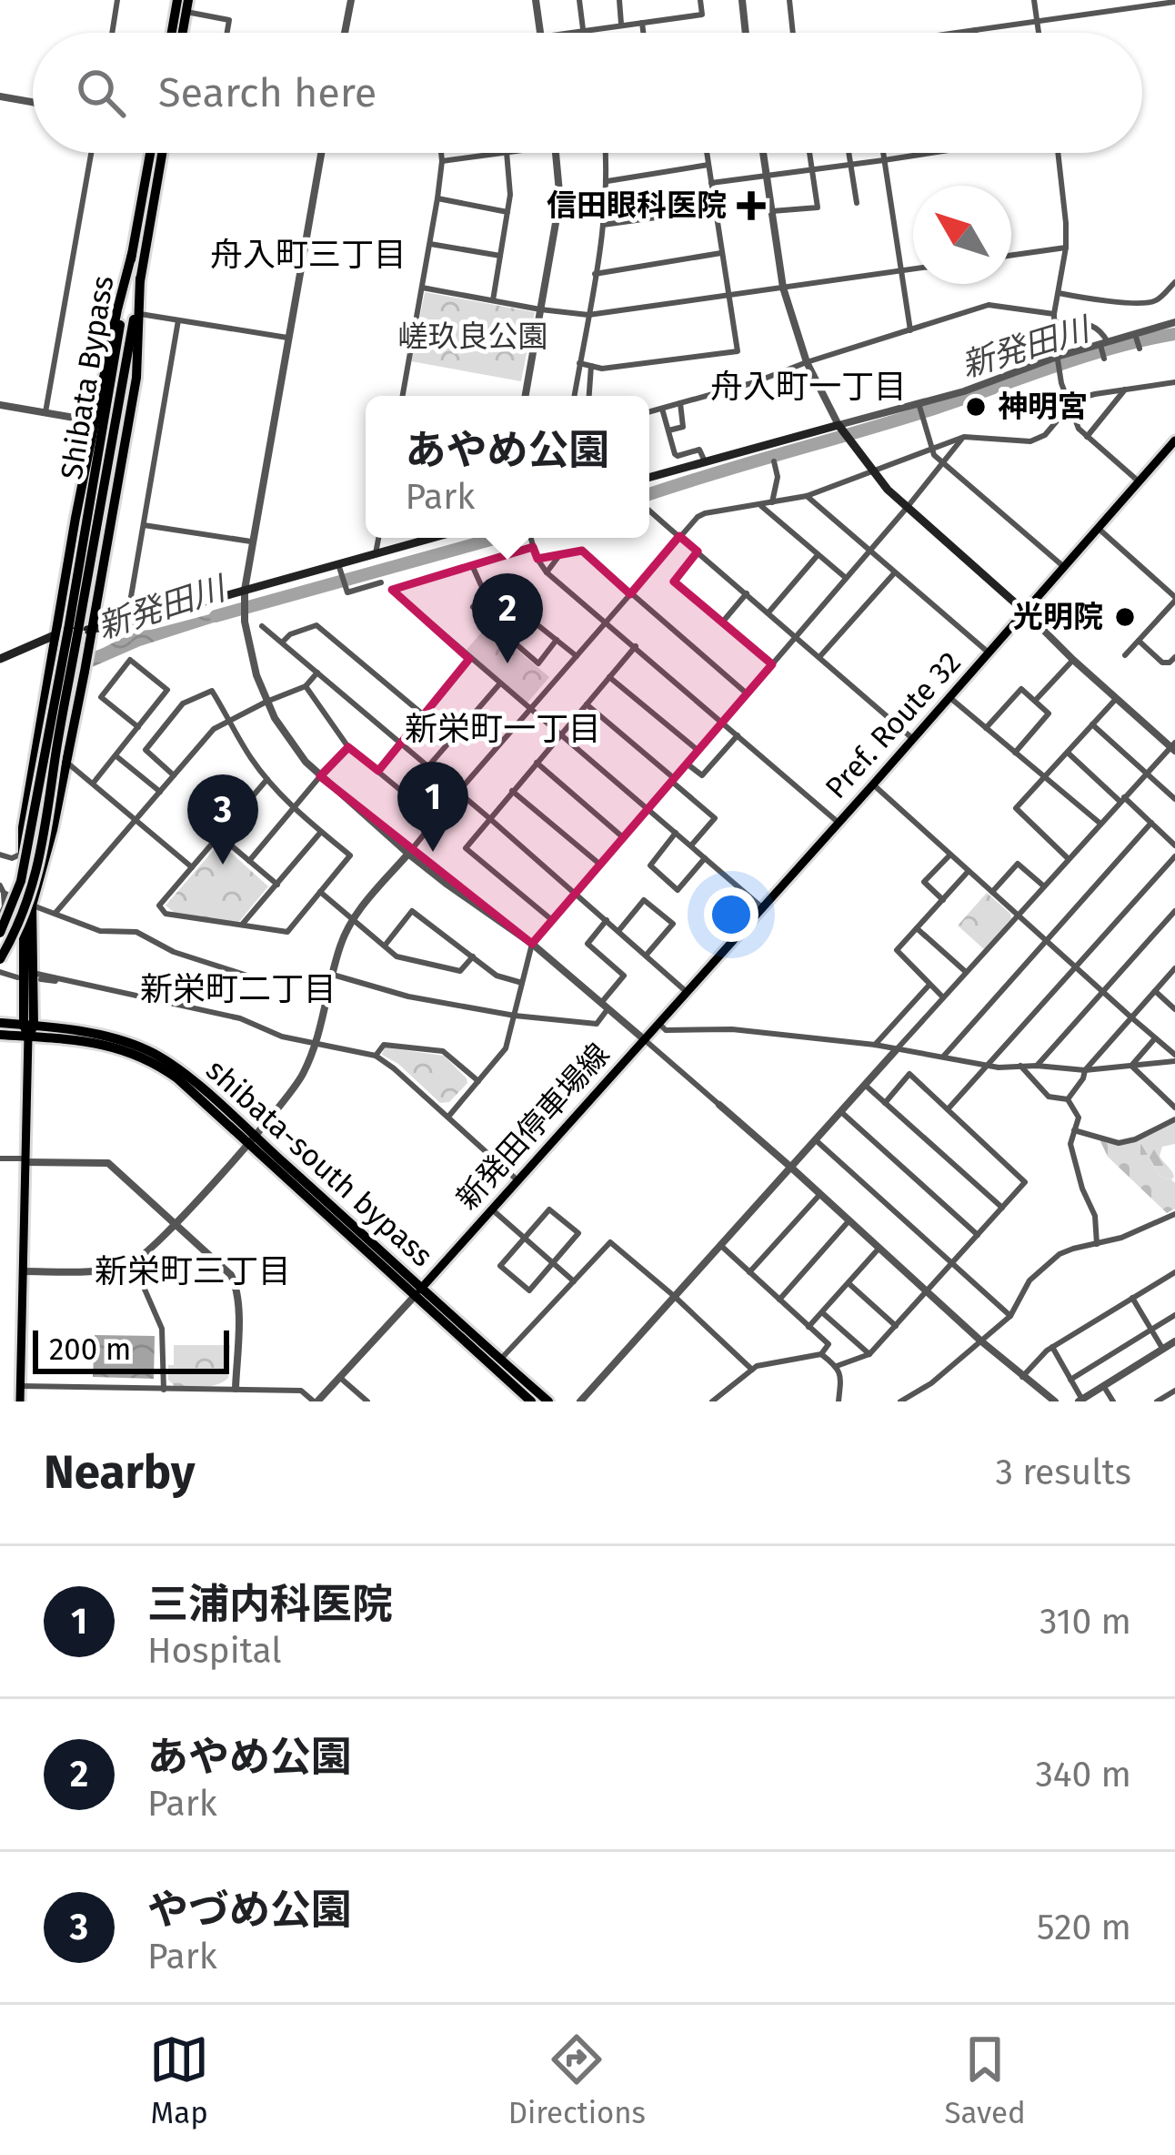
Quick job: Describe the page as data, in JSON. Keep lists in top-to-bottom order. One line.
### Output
{"streets":{"highway":["Shibata Bypass","shibata-south bypass"],"main road":["Pref. Route 32","新発田停車場線"]},"crossings":[["Pref. Route 32","新発田停車場線"],["新発田停車場線","shibata-south bypass"]],"districts":["舟入町三丁目","舟入町一丁目","新栄町一丁目","新栄町二丁目","新栄町三丁目"],"water":["新発田川"],"parks":["嵯玖良公園"],"places":{"health":["信田眼科医院"],"other":["神明宮","光明院"]},"scale_bar":"200 m","north":"top left","page":{"search":"Search here","popup":["あやめ公園","Park"],"pins":["2","1","3"],"scale":"200 m","heading":["Nearby","3 results"],"list":[{"mark":"1","name":"三浦内科医院","note":"Hospital","value":"310 m"},{"mark":"2","name":"あやめ公園","note":"Park","value":"340 m"},{"mark":"3","name":"やづめ公園","note":"Park","value":"520 m"}],"nav":["Map","Directions","Saved"]}}
